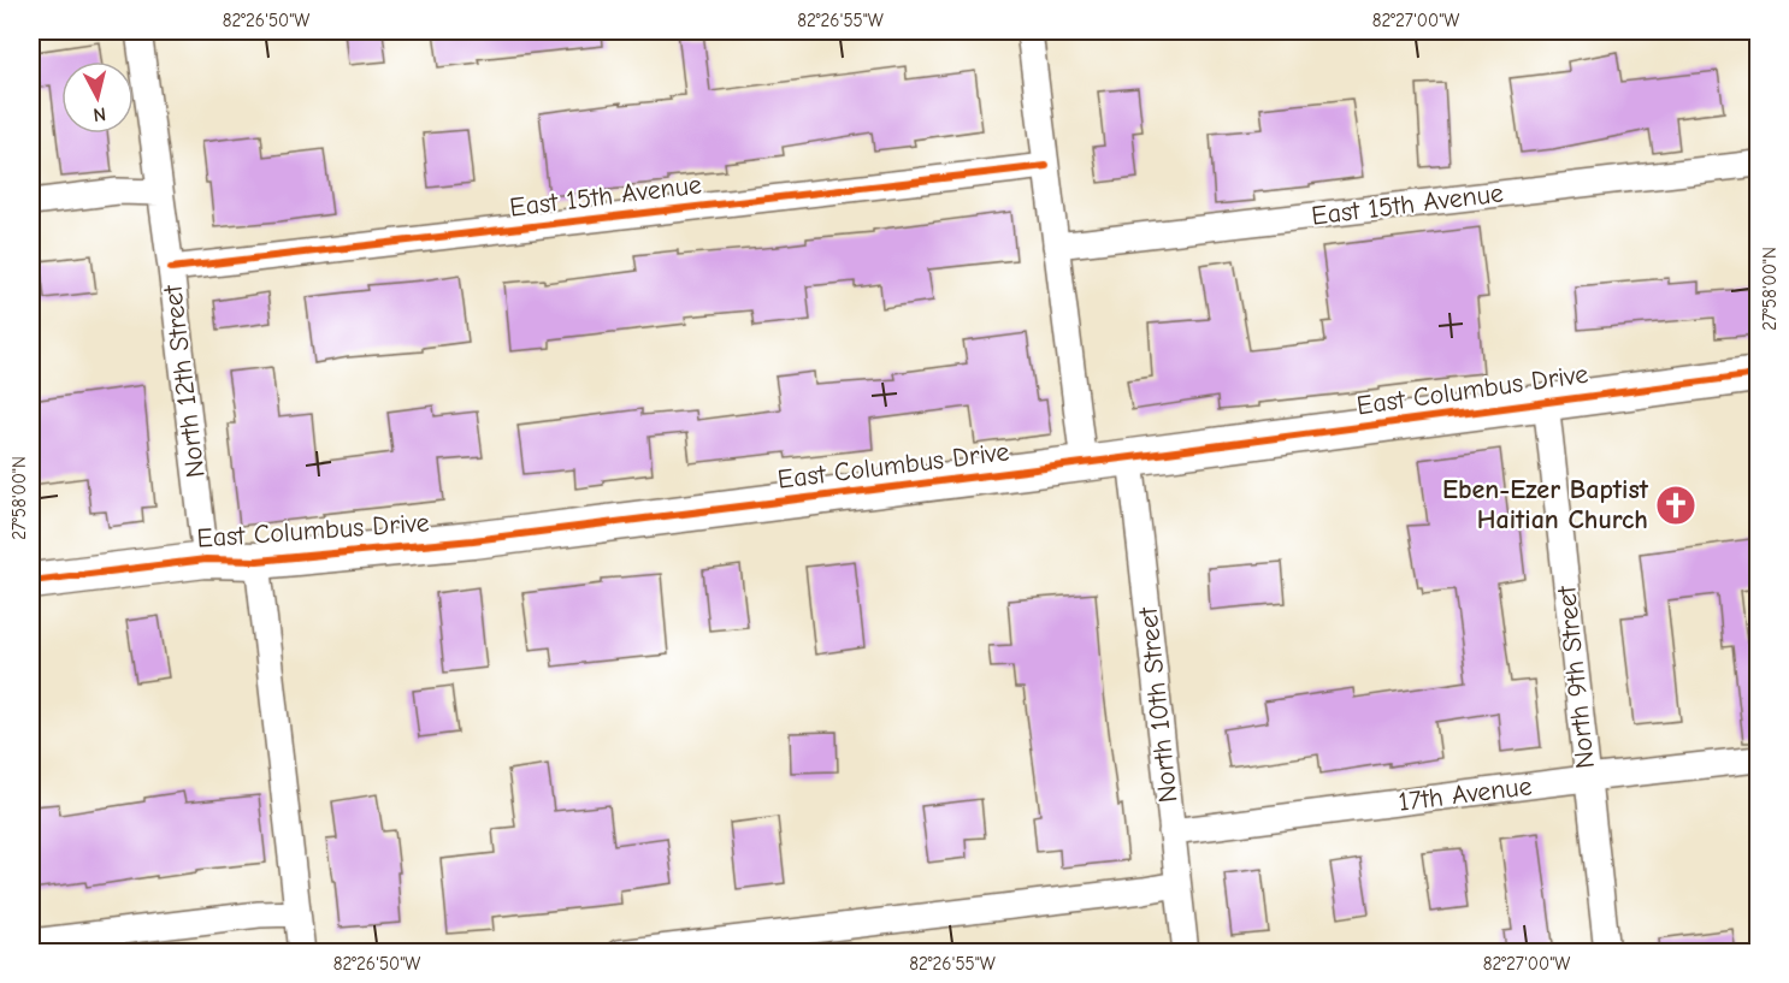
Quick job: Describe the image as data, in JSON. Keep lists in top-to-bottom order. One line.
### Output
{"streets":{"main road":["East Columbus Drive"],"street":["East 15th Avenue","North 12th Street","North 9th Street","North 10th Street","17th Avenue"]},"crossings":[["East 15th Avenue","North 12th Street"],["North 12th Street","East Columbus Drive"],["East Columbus Drive","North 9th Street"],["East Columbus Drive","North 10th Street"],["North 9th Street","17th Avenue"],["North 10th Street","17th Avenue"]],"places":{"church":["Eben-Ezer Baptist Haitian Church"]},"north":"bottom","coordinates":["82°26'50\"W","82°26'55\"W","82°27'00\"W","27°58'00\"N"]}
